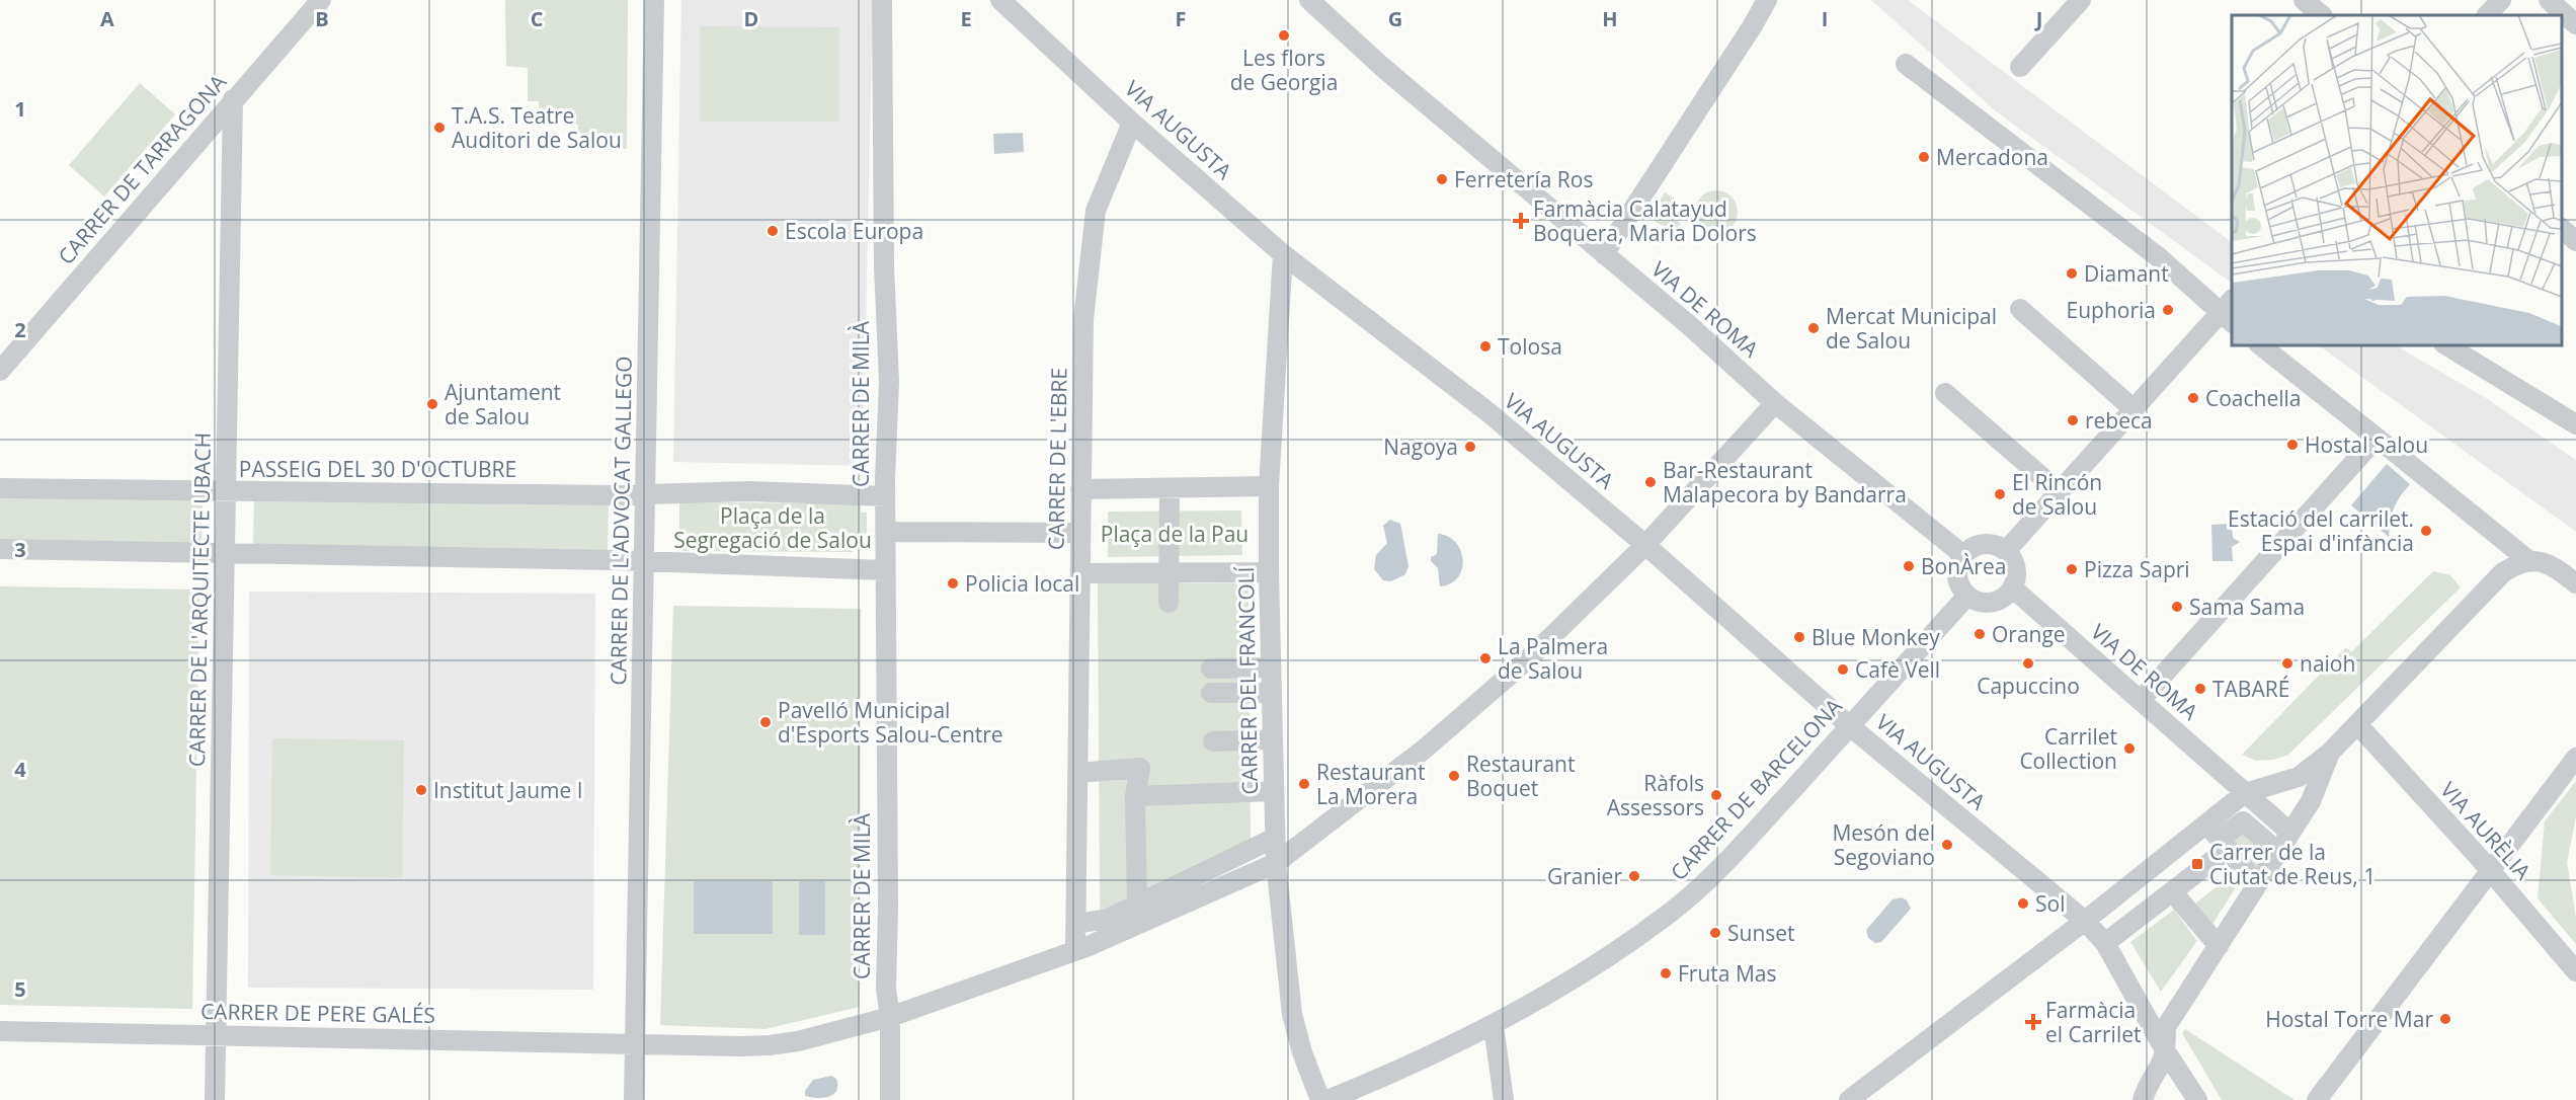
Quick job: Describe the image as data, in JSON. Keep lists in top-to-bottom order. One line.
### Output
{"streets":{"street":["VIA AUGUSTA","CARRER DE TARRAGONA","VIA DE ROMA","CARRER DE MILÀ","CARRER DE L'EBRE","PASSEIG DEL 30 D'OCTUBRE","CARRER DE L'ADVOCAT GALLEGO","CARRER DE L'ARQUITECTE UBACH","CARRER DEL FRANCOLÍ","CARRER DE BARCELONA","VIA AURÈLIA","CARRER DE PERE GALÉS"]},"crossings":[["VIA AUGUSTA","CARRER DE L'EBRE"],["VIA AUGUSTA","CARRER DEL FRANCOLÍ"],["VIA AUGUSTA","CARRER DE BARCELONA"],["VIA AUGUSTA","CARRER DE PERE GALÉS"],["CARRER DE TARRAGONA","CARRER DE L'ARQUITECTE UBACH"],["VIA DE ROMA","CARRER DE BARCELONA"],["VIA DE ROMA","CARRER DE PERE GALÉS"],["CARRER DE MILÀ","CARRER DE PERE GALÉS"],["CARRER DE L'EBRE","CARRER DE PERE GALÉS"],["PASSEIG DEL 30 D'OCTUBRE","CARRER DE L'ADVOCAT GALLEGO"],["PASSEIG DEL 30 D'OCTUBRE","CARRER DE L'ARQUITECTE UBACH"],["CARRER DE L'ADVOCAT GALLEGO","CARRER DE PERE GALÉS"],["CARRER DE L'ARQUITECTE UBACH","CARRER DE PERE GALÉS"],["CARRER DEL FRANCOLÍ","CARRER DE PERE GALÉS"]],"parks":["Plaça de la Segregació de Salou","Plaça de la Pau"],"places":{"other":["Les flors de Georgia","T.A.S. Teatre Auditori de Salou","Mercadona","Ferretería Ros","Escola Europa","Diamant","Euphoria","Mercat Municipal de Salou","Tolosa","Coachella","Ajuntament de Salou","rebeca","Hostal Salou","Nagoya","Bar-Restaurant Malapecora by Bandarra","El Rincón de Salou","Estació del carrilet. Espai d'infància","BonÀrea","Pizza Sapri","Policia local","Sama Sama","Orange","Blue Monkey","La Palmera de Salou","Capuccino","naioh","Cafè Vell","TABARÉ","Pavelló Municipal d'Esports Salou-Centre","Carrilet Collection","Restaurant Boquet","Restaurant La Morera","Institut Jaume I","Ràfols Assessors","Mesón del Segoviano","Granier","Sol","Sunset","Fruta Mas","Hostal Torre Mar"],"health":["Farmàcia Calatayud Boquera, Maria Dolors","Farmàcia el Carrilet"],"transit":["Carrer de la Ciutat de Reus, 1"]},"grid":{"columns":["A","B","C","D","E","F","G","H","I","J"],"rows":["1","2","3","4","5"]}}
